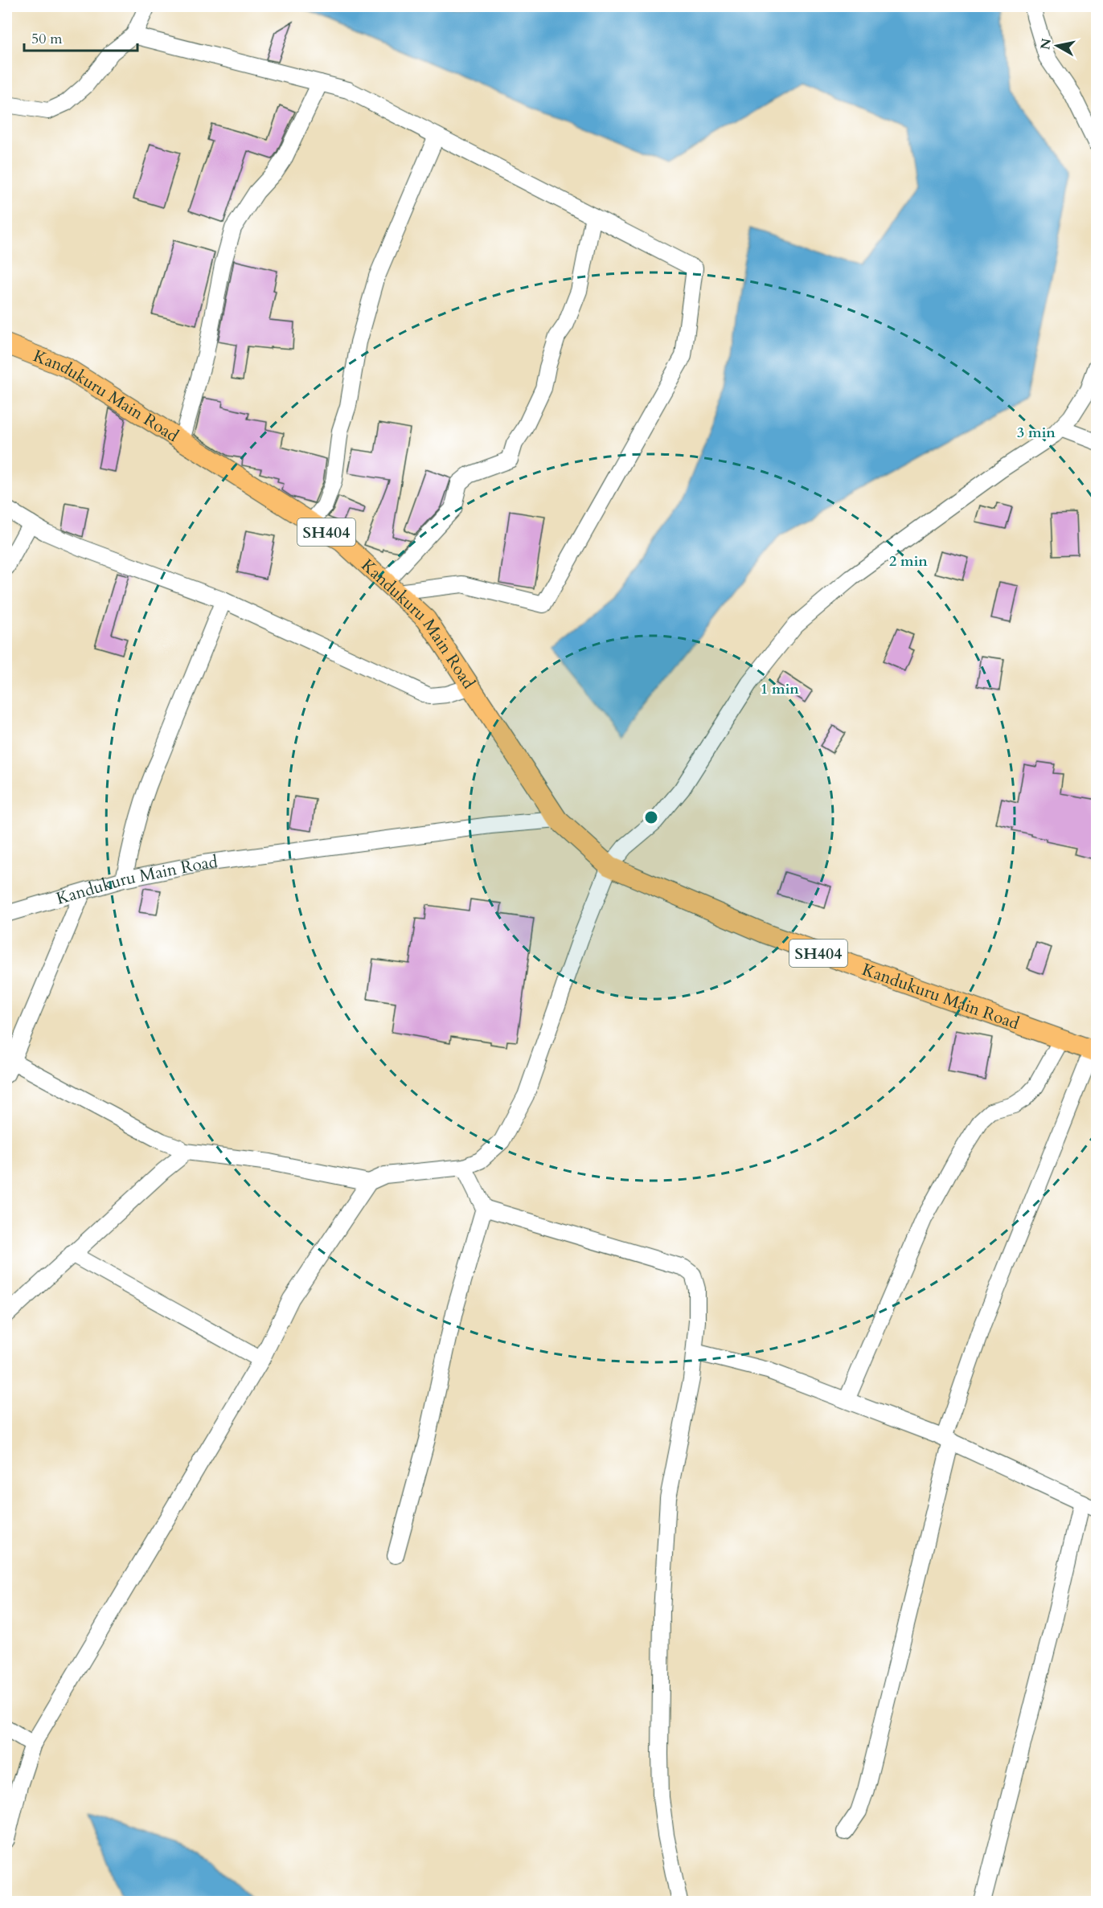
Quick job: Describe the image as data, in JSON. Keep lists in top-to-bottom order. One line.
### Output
{"streets":{"main road":["Kandukuru Main Road","SH404"]},"scale_bar":"50 m","north":"left","rings":["3 min","2 min","1 min"]}
